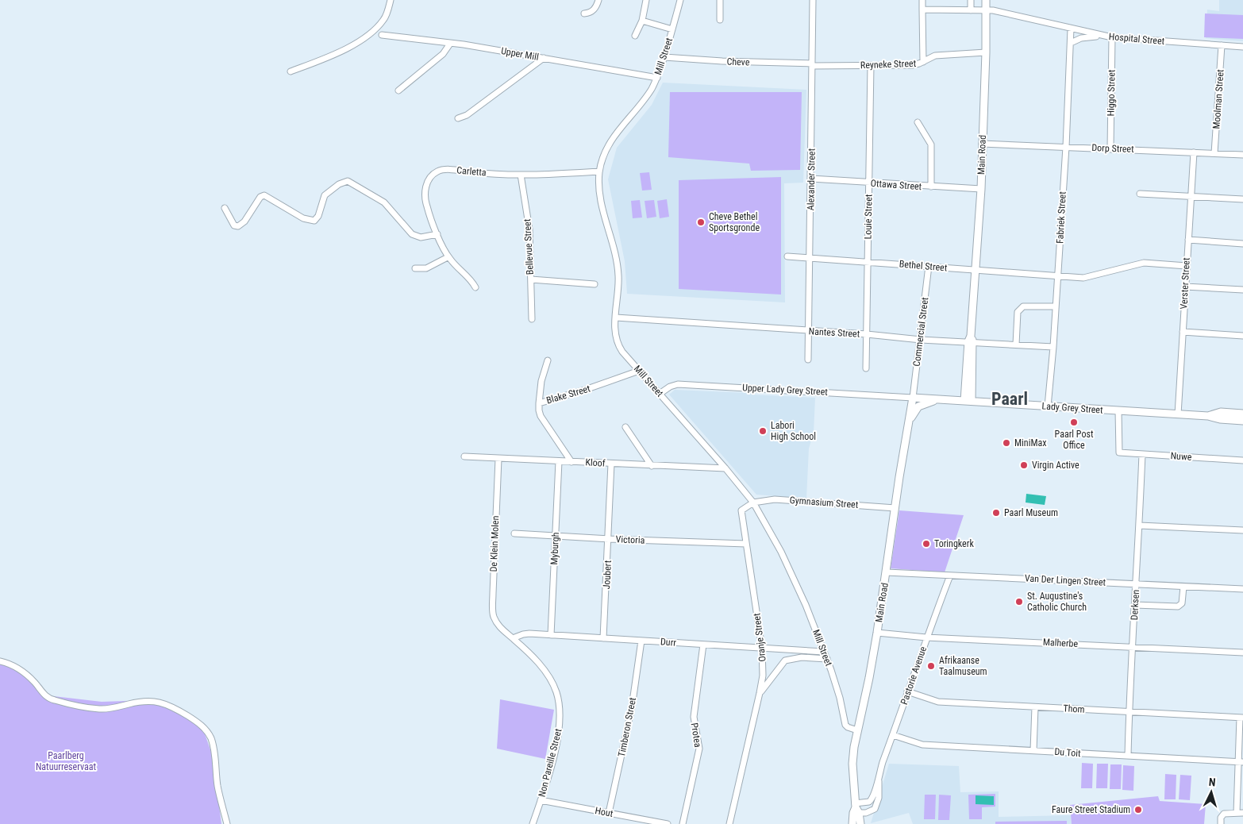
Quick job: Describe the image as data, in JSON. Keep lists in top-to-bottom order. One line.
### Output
{"streets":{"main road":["Main Road","Lady Grey Street"],"street":["Hospital Street","Upper Mill","Mill Street","Cheve","Reyneke Street","Higgo Street","Moolman Street","Dorp Street","Carletta","Alexander Street","Ottawa Street","Louie Street","Fabriek Street","Bellevue Street","Bethel Street","Verster Street","Commercial Street","Nantes Street","Upper Lady Grey Street","Blake Street","Nuwe","Kloof","Gymnasium Street","Victoria","De Klein Molen","Myburgh","Joubert","Van Der Lingen Street","Derksen","Oranje Street","Durr","Malherbe","Pastorie Avenue","Thom","Timberon Street","Protea","Du Toit","Non Pareille Street","Hout"]},"crossings":[["Hospital Street","Higgo Street"],["Hospital Street","Moolman Street"],["Hospital Street","Main Road"],["Hospital Street","Fabriek Street"],["Upper Mill","Mill Street"],["Mill Street","Cheve"],["Mill Street","Main Road"],["Mill Street","Carletta"],["Mill Street","Nantes Street"],["Mill Street","Upper Lady Grey Street"],["Mill Street","Blake Street"],["Mill Street","Kloof"],["Mill Street","Gymnasium Street"],["Mill Street","Oranje Street"],["Mill Street","Durr"],["Cheve","Reyneke Street"],["Cheve","Alexander Street"],["Reyneke Street","Main Road"],["Reyneke Street","Alexander Street"],["Reyneke Street","Louie Street"],["Higgo Street","Dorp Street"],["Moolman Street","Dorp Street"],["Dorp Street","Main Road"],["Dorp Street","Fabriek Street"],["Dorp Street","Verster Street"],["Main Road","Ottawa Street"],["Main Road","Bethel Street"],["Main Road","Commercial Street"],["Main Road","Nantes Street"],["Main Road","Upper Lady Grey Street"],["Main Road","Lady Grey Street"],["Main Road","Gymnasium Street"],["Main Road","Van Der Lingen Street"],["Main Road","Malherbe"],["Main Road","Pastorie Avenue"],["Carletta","Bellevue Street"],["Alexander Street","Ottawa Street"],["Alexander Street","Bethel Street"],["Alexander Street","Nantes Street"],["Ottawa Street","Louie Street"],["Louie Street","Bethel Street"],["Louie Street","Nantes Street"],["Fabriek Street","Bethel Street"],["Fabriek Street","Nantes Street"],["Fabriek Street","Lady Grey Street"],["Bethel Street","Verster Street"],["Bethel Street","Commercial Street"],["Verster Street","Lady Grey Street"],["Commercial Street","Nantes Street"],["Commercial Street","Upper Lady Grey Street"],["Commercial Street","Lady Grey Street"],["Upper Lady Grey Street","Lady Grey Street"],["Blake Street","Kloof"],["Lady Grey Street","Nuwe"],["Nuwe","Derksen"],["Kloof","De Klein Molen"],["Kloof","Myburgh"],["Kloof","Joubert"],["Gymnasium Street","Oranje Street"],["Victoria","Myburgh"],["Victoria","Joubert"],["Victoria","Oranje Street"],["De Klein Molen","Non Pareille Street"],["Myburgh","Durr"],["Joubert","Durr"],["Van Der Lingen Street","Derksen"],["Van Der Lingen Street","Pastorie Avenue"],["Derksen","Malherbe"],["Derksen","Thom"],["Derksen","Du Toit"],["Oranje Street","Durr"],["Durr","Timberon Street"],["Durr","Protea"],["Durr","Non Pareille Street"],["Malherbe","Pastorie Avenue"],["Pastorie Avenue","Thom"],["Pastorie Avenue","Du Toit"],["Timberon Street","Hout"],["Non Pareille Street","Hout"]],"districts":["Paarl"],"parks":["Paarlberg Natuurreservaat"],"places":["Cheve Bethel Sportsgronde","Paarl Post Office","Labori High School","MiniMax","Virgin Active","Paarl Museum","Toringkerk","St. Augustine's Catholic Church","Afrikaanse Taalmuseum","Faure Street Stadium"],"north":"top"}
